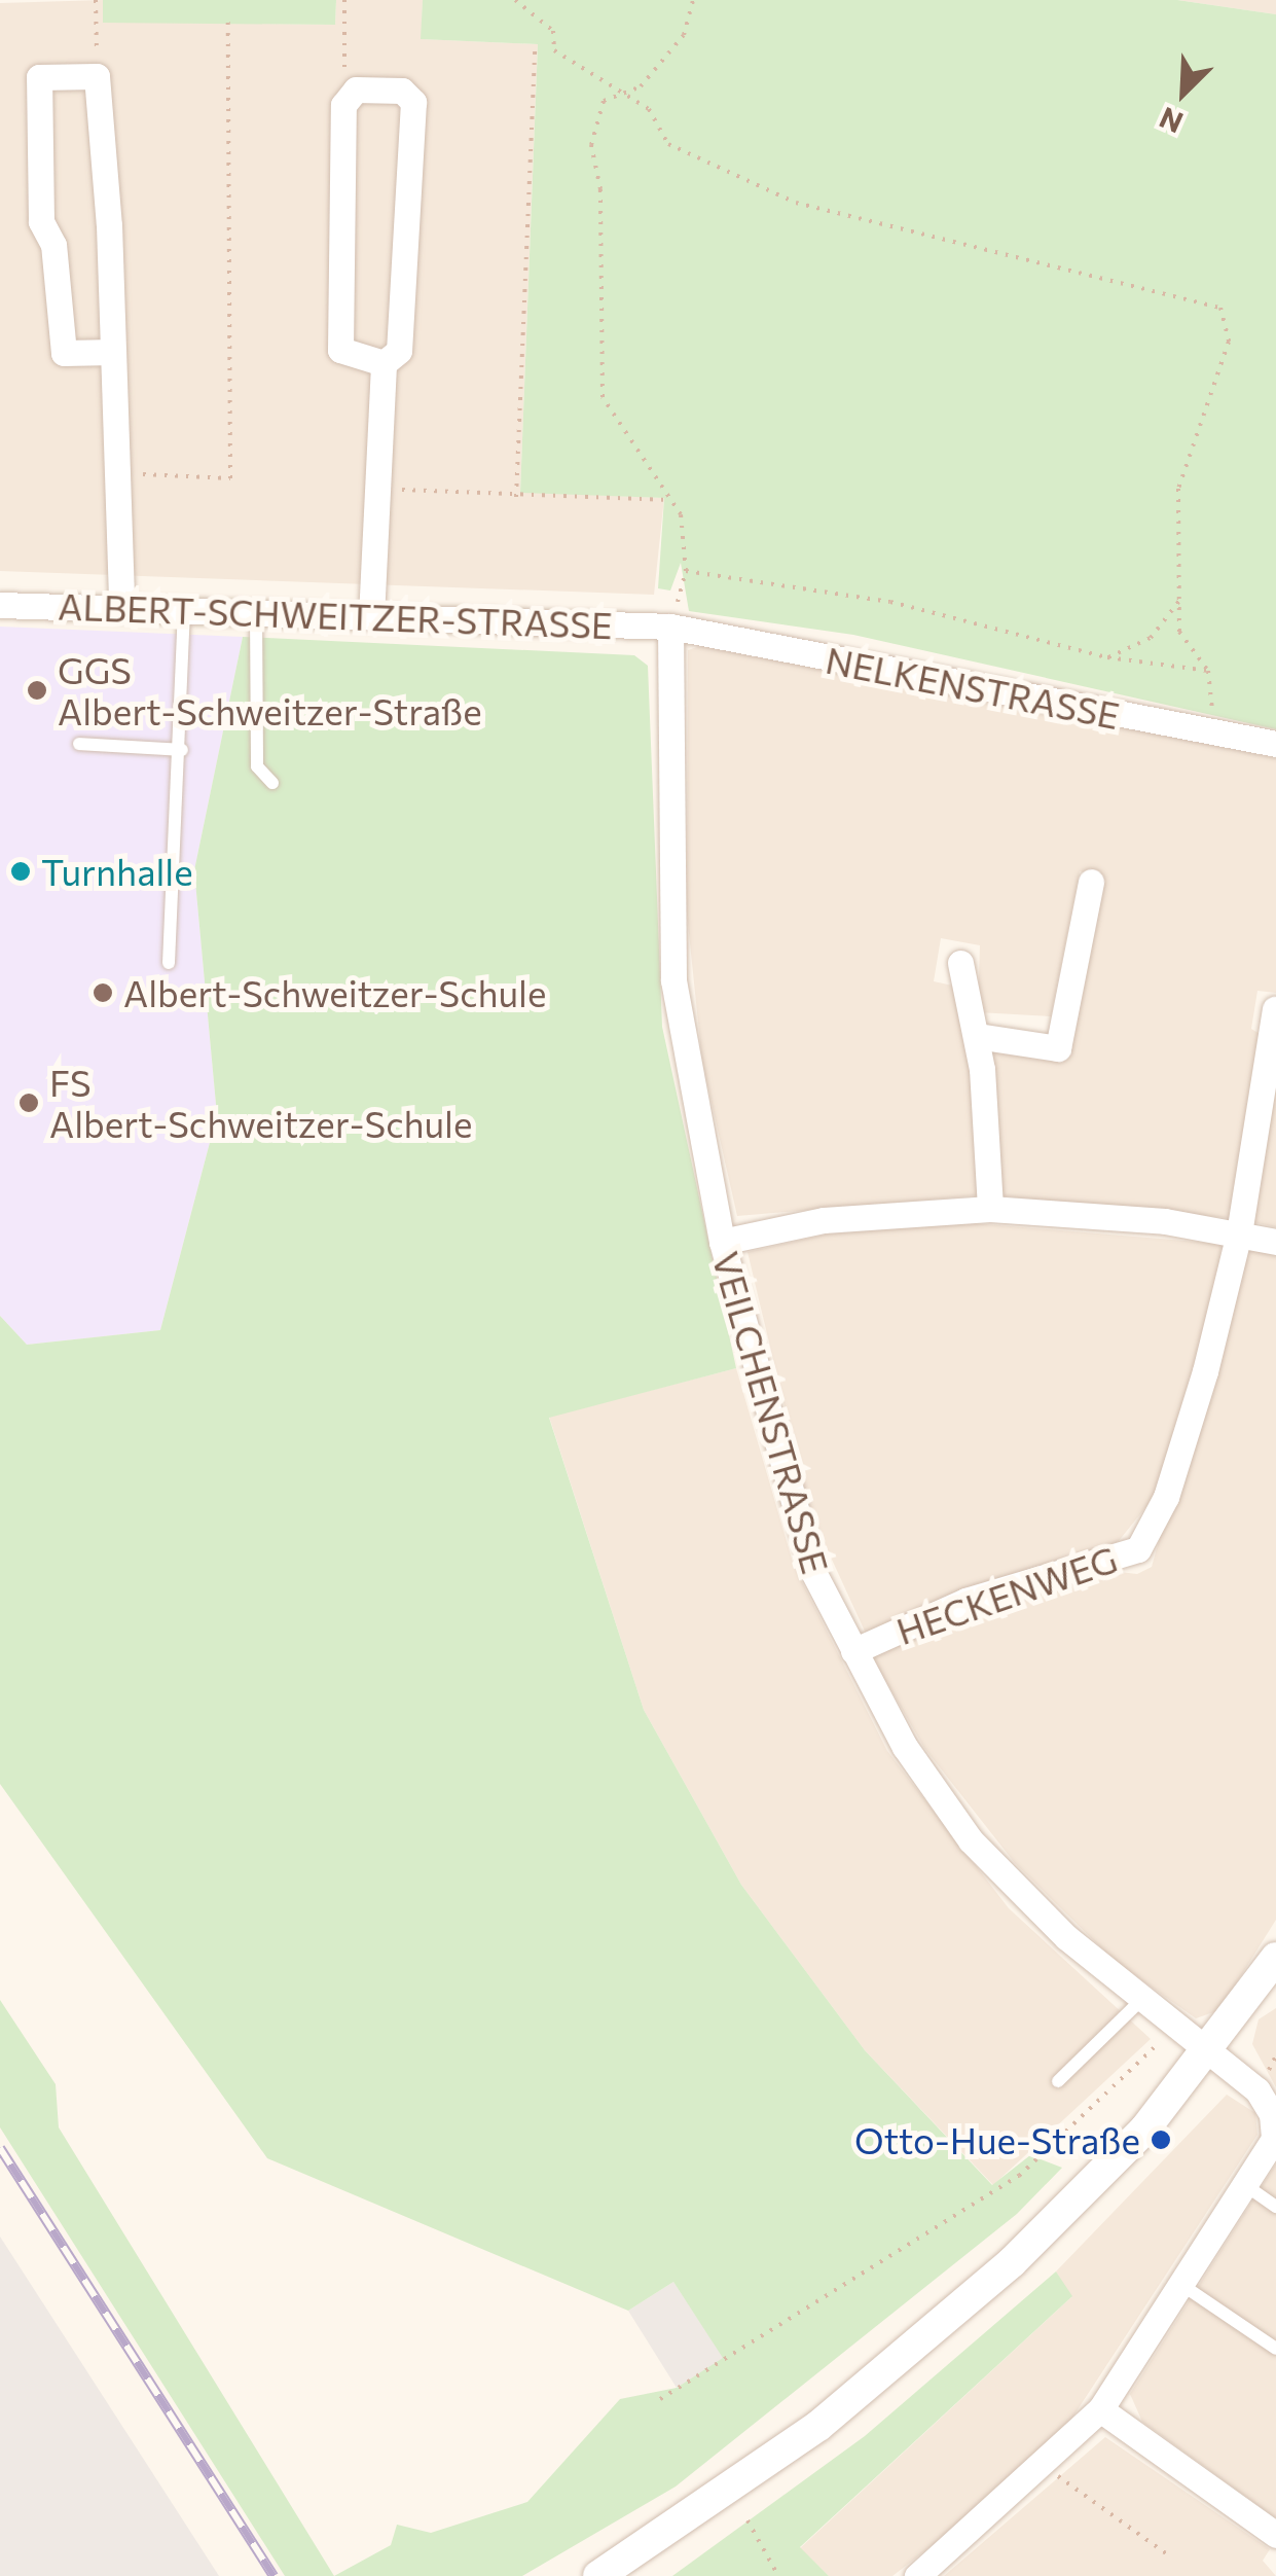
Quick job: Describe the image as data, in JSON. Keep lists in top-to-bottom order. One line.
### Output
{"streets":{"street":["ALBERT-SCHWEITZER-STRASSE","NELKENSTRASSE","VEILCHENSTRASSE","HECKENWEG"]},"crossings":[["ALBERT-SCHWEITZER-STRASSE","NELKENSTRASSE"],["ALBERT-SCHWEITZER-STRASSE","VEILCHENSTRASSE"],["NELKENSTRASSE","VEILCHENSTRASSE"],["VEILCHENSTRASSE","HECKENWEG"]],"places":["GGS Albert-Schweitzer-Straße","Turnhalle","Albert-Schweitzer-Schule","FS Albert-Schweitzer-Schule","Otto-Hue-Straße"],"north":"bottom left"}
